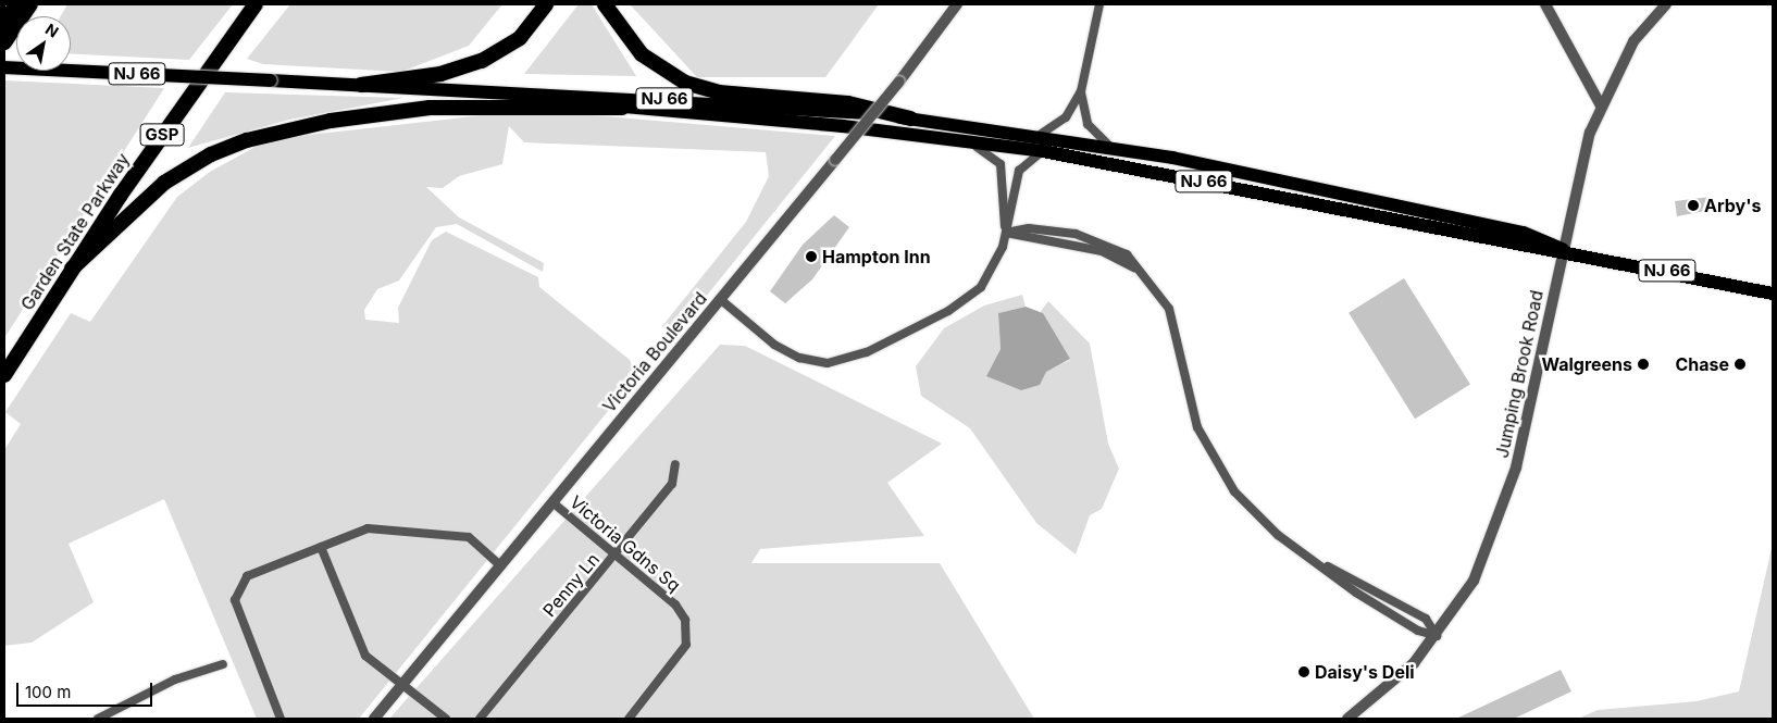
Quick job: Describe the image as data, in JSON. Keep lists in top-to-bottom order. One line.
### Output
{"streets":{"highway":["NJ 66","GSP","Garden State Parkway"],"street":["Victoria Boulevard","Jumping Brook Road","Victoria Gdns Sq","Penny Ln"]},"crossings":[["NJ 66","Jumping Brook Road"],["Victoria Boulevard","Victoria Gdns Sq"],["Victoria Gdns Sq","Penny Ln"]],"places":["Arby's","Hampton Inn","Walgreens","Chase","Daisy's Deli"],"scale_bar":"100 m","north":"top right"}
